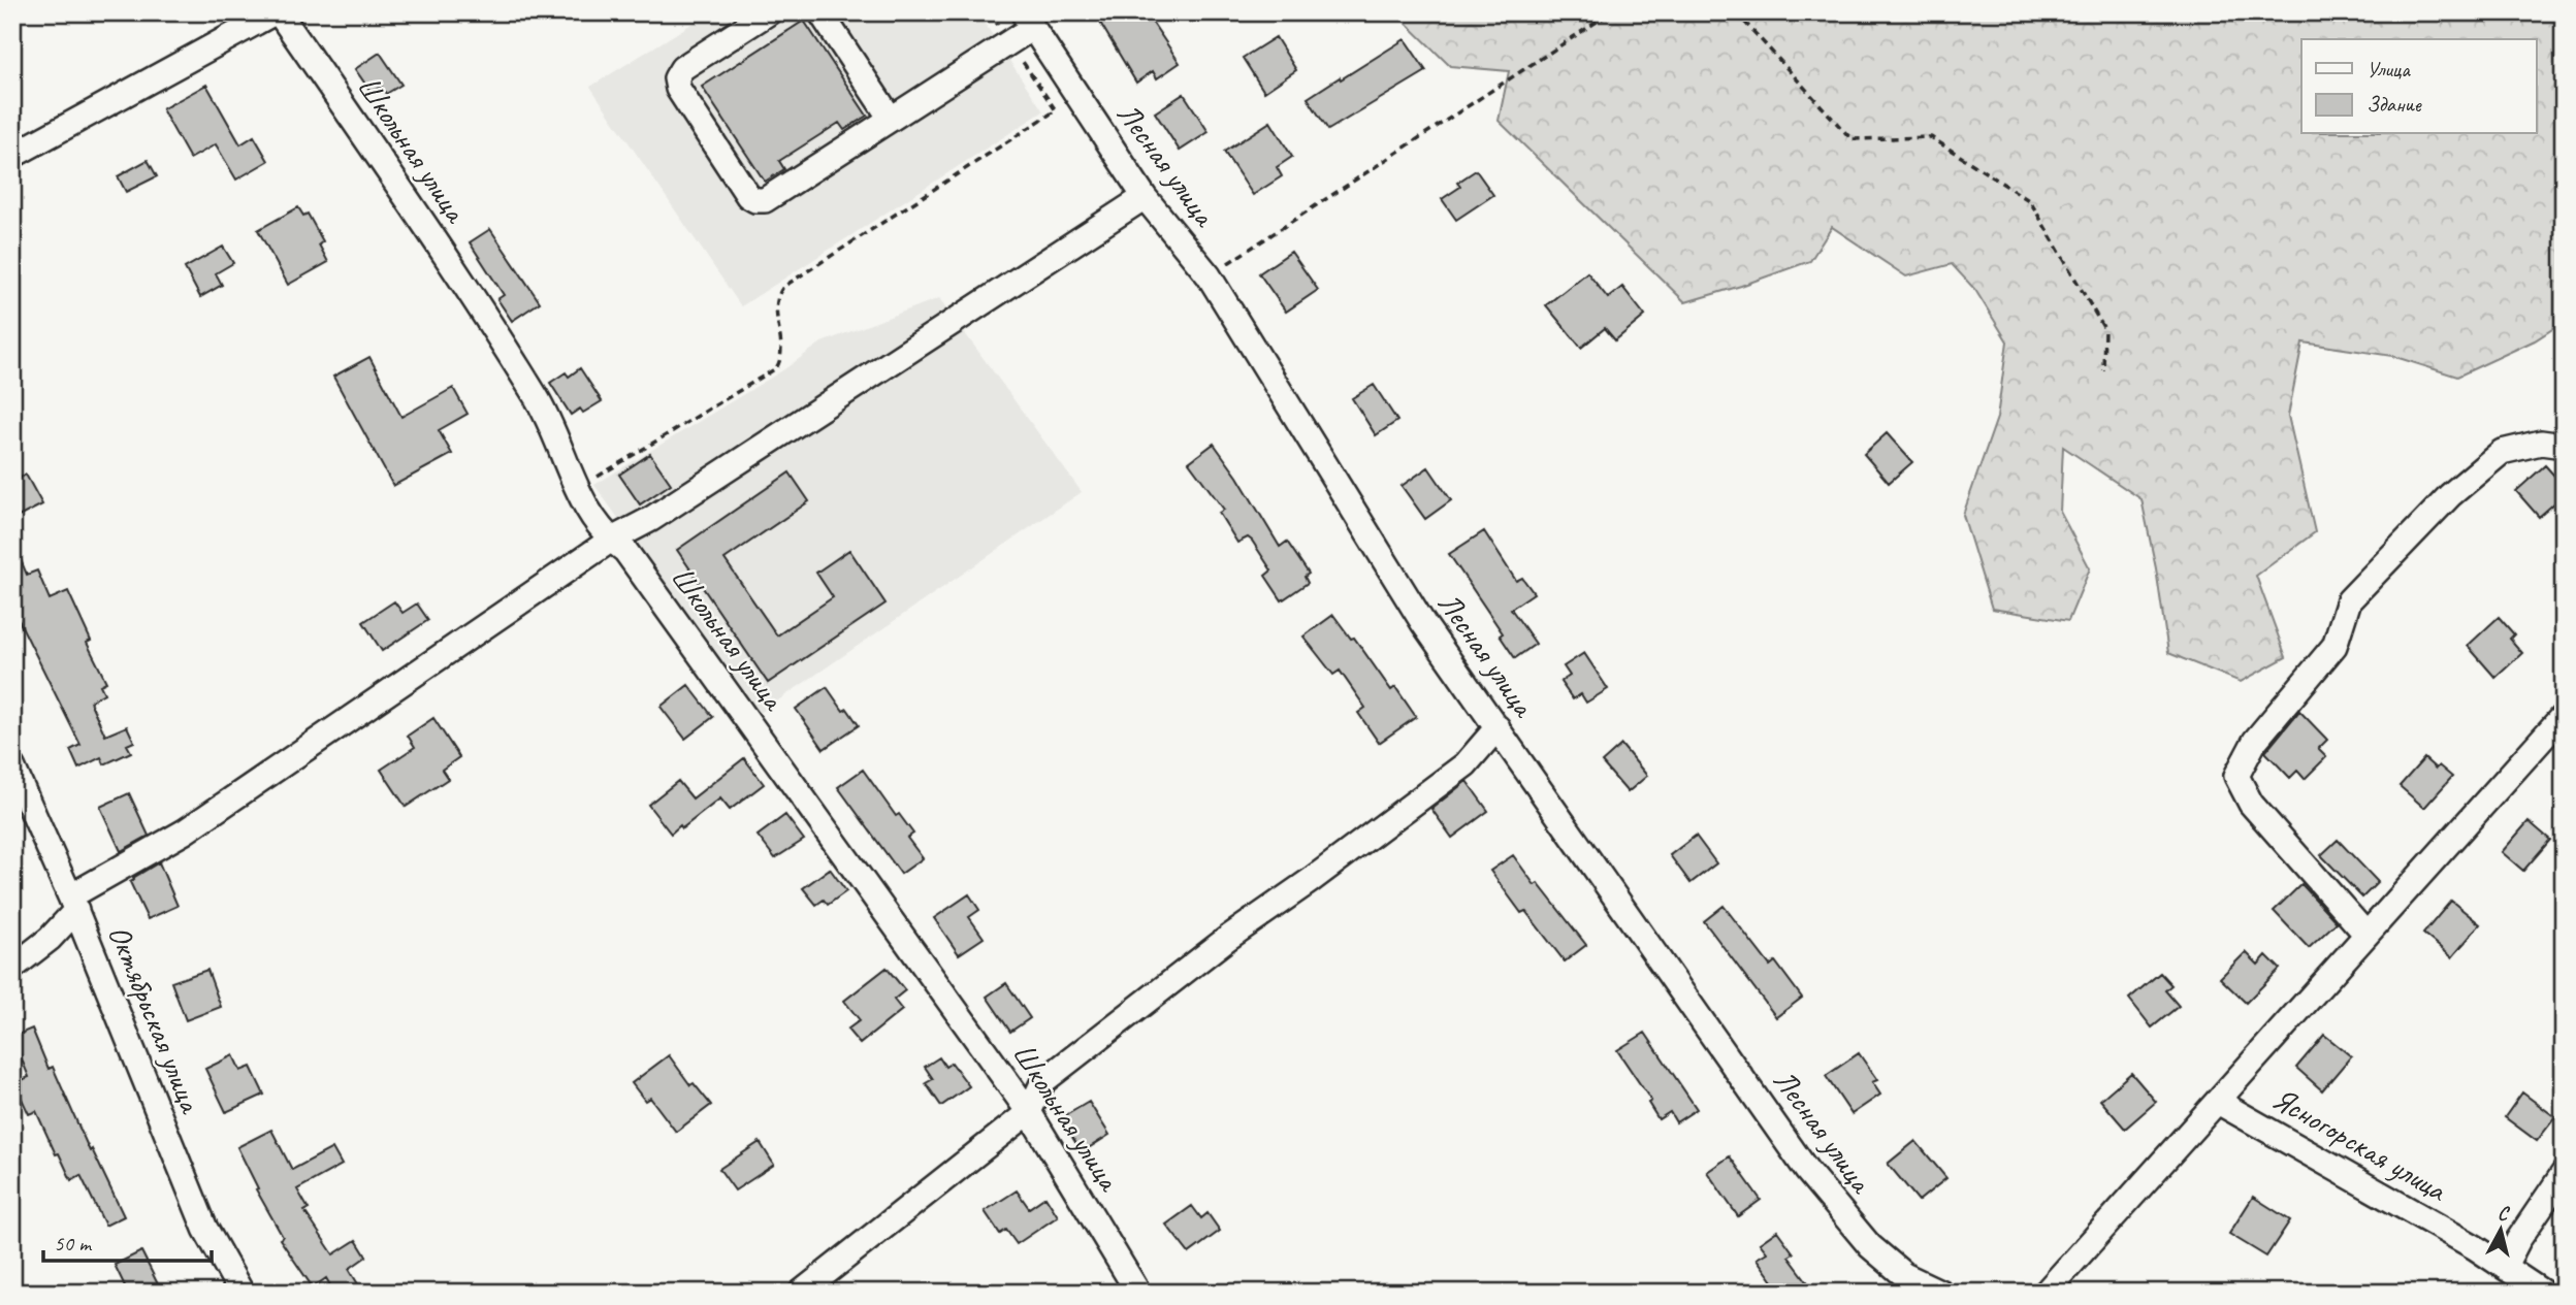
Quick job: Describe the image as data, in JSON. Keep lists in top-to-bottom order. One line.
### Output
{"streets":{"street":["Школьная улица","Лесная улица","Октябрьская улица","Ясногорская улица"]},"legend":["Улица","Здание"],"scale_bar":"50 m","north":"top"}
